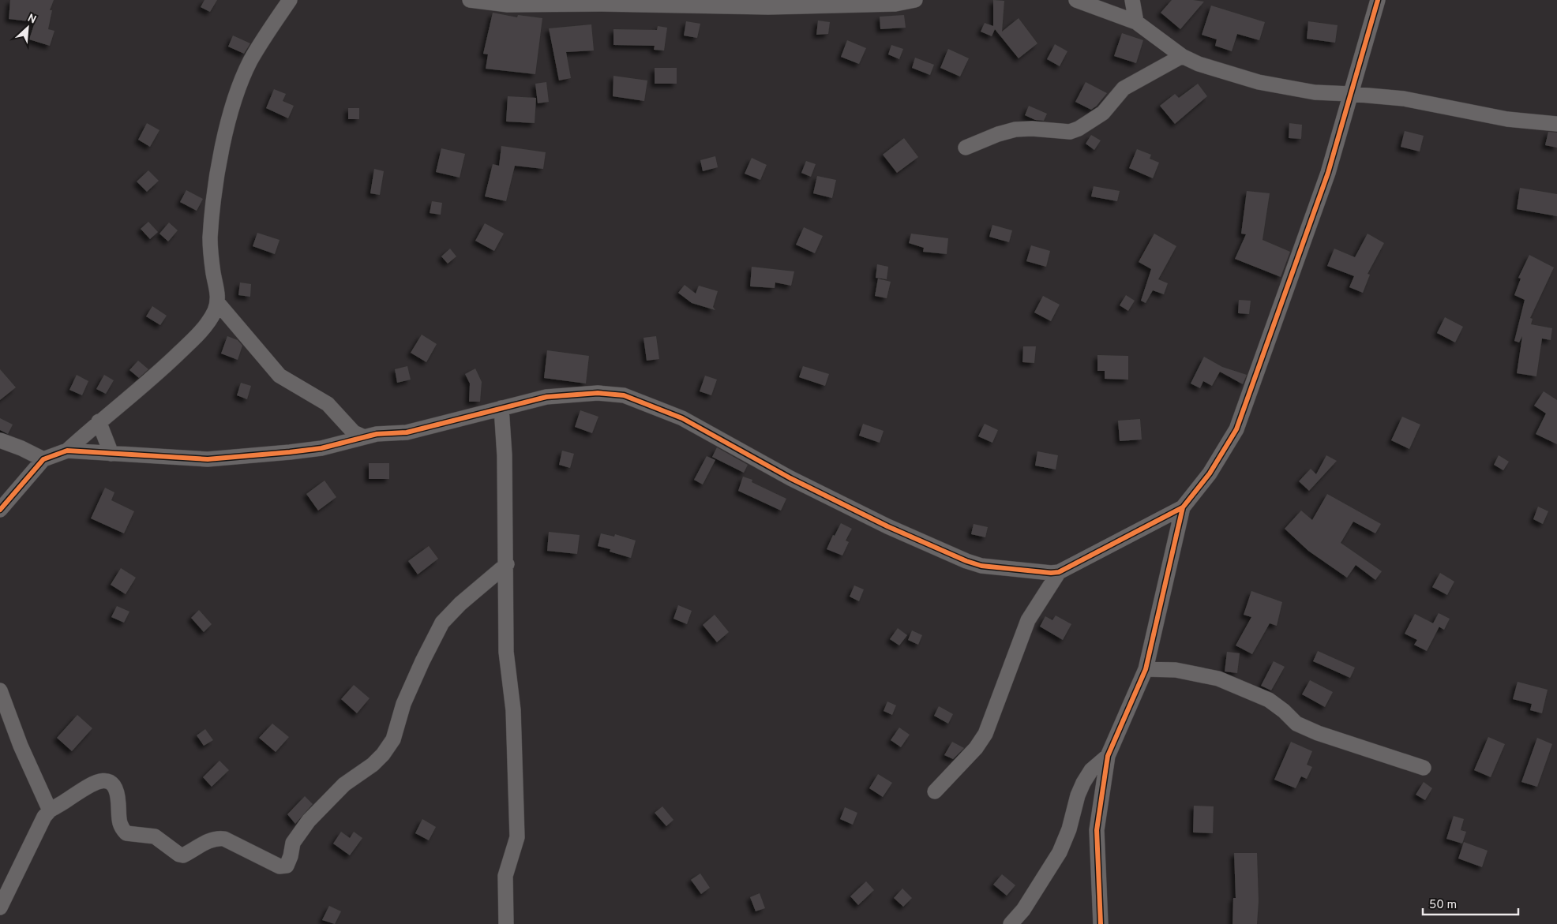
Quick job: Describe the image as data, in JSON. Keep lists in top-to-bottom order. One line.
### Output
{"scale_bar":"50 m","north":"top right"}
